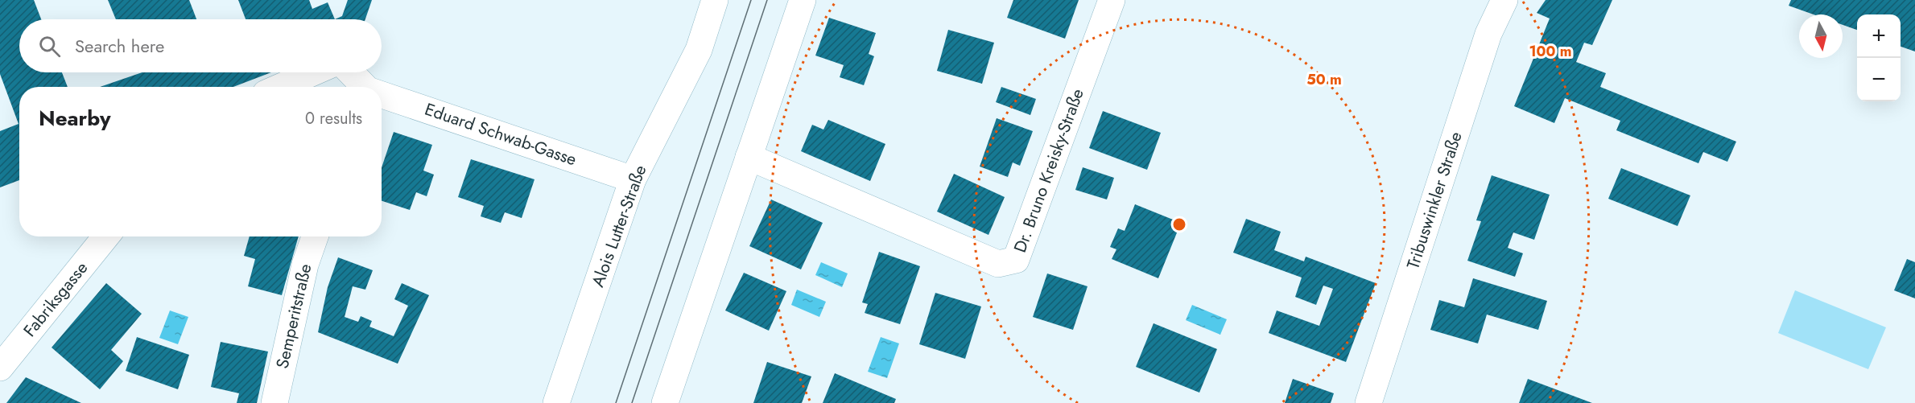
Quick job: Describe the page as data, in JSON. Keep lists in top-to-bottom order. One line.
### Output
{"streets":{"street":["Eduard Schwab-Gasse","Dr. Bruno Kreisky-Straße","Tribuswinkler Straße","Alois Lutter-Straße","Fabriksgasse","Semperitstraße"]},"crossings":[["Eduard Schwab-Gasse","Alois Lutter-Straße"]],"north":"bottom","page":{"map_buttons":["+","−"],"search":"Search here","heading":["Nearby","0 results"]},"rings":["100 m","50 m"]}
